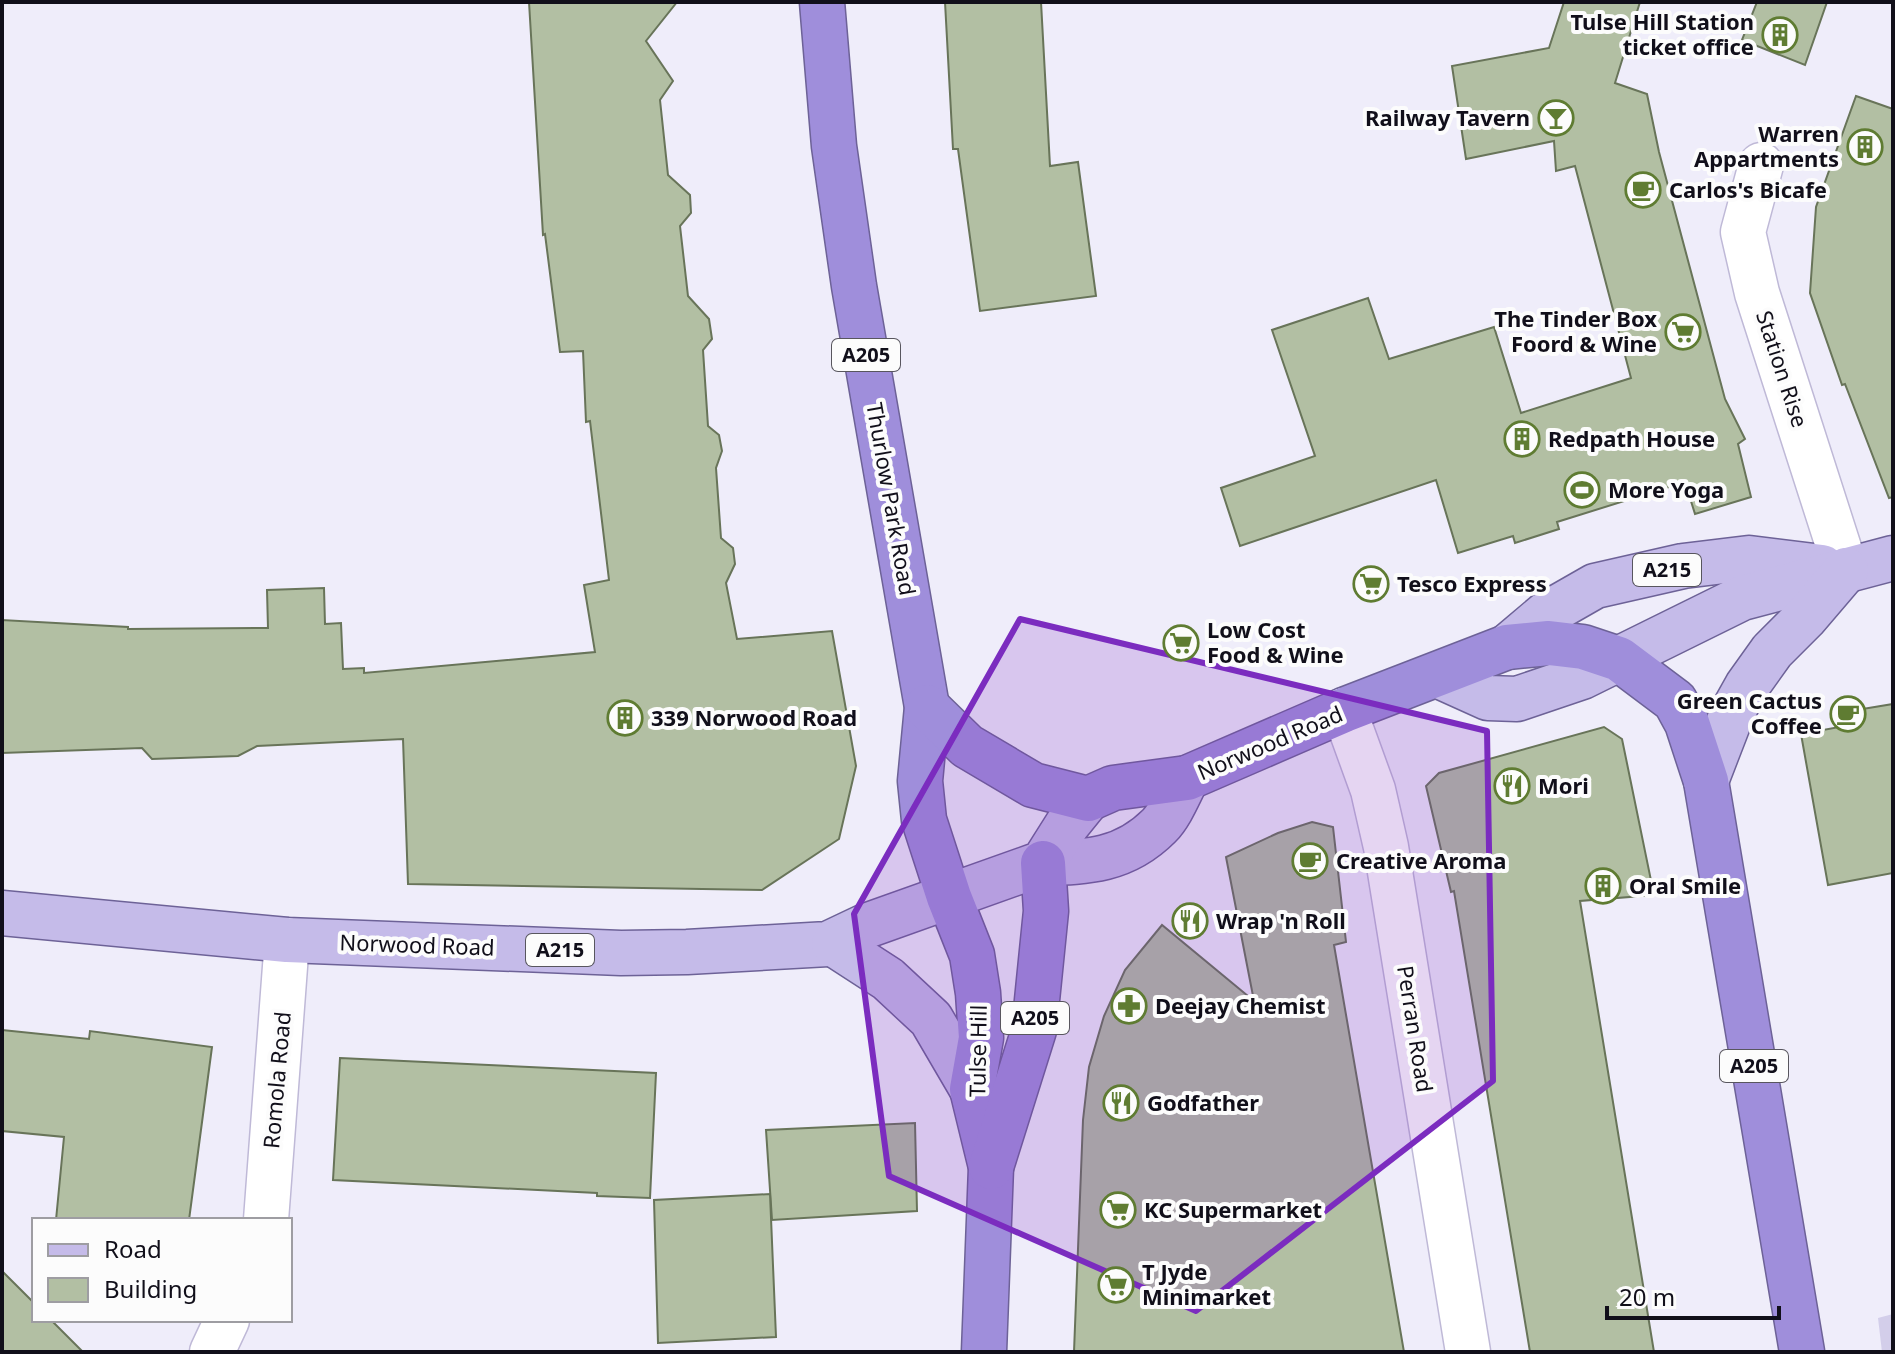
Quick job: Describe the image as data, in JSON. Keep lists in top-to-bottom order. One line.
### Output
{"streets":{"highway":["A205","Thurlow Park Road","Norwood Road","Tulse Hill"],"main road":["A215"],"street":["Station Rise","Perran Road","Romola Road"]},"crossings":[["A205","Norwood Road"],["A205","Tulse Hill"],["Station Rise","Norwood Road"],["Thurlow Park Road","Norwood Road"],["Thurlow Park Road","Tulse Hill"],["Norwood Road","Perran Road"],["Norwood Road","Tulse Hill"],["Norwood Road","Romola Road"]],"places":{"building":["Tulse Hill Station ticket office","Warren Appartments","Redpath House","339 Norwood Road","Oral Smile"],"bar":["Railway Tavern"],"cafe":["Carlos's Bicafe","Green Cactus Coffee","Creative Aroma"],"supermarket":["The Tinder Box Foord & Wine","Tesco Express","Low Cost Food & Wine","KC Supermarket","T Jyde Minimarket"],"sports":["More Yoga"],"restaurant":["Mori","Wrap 'n Roll","Godfather"],"pharmacy":["Deejay Chemist"]},"legend":["Road","Building"],"scale_bar":"20 m"}
